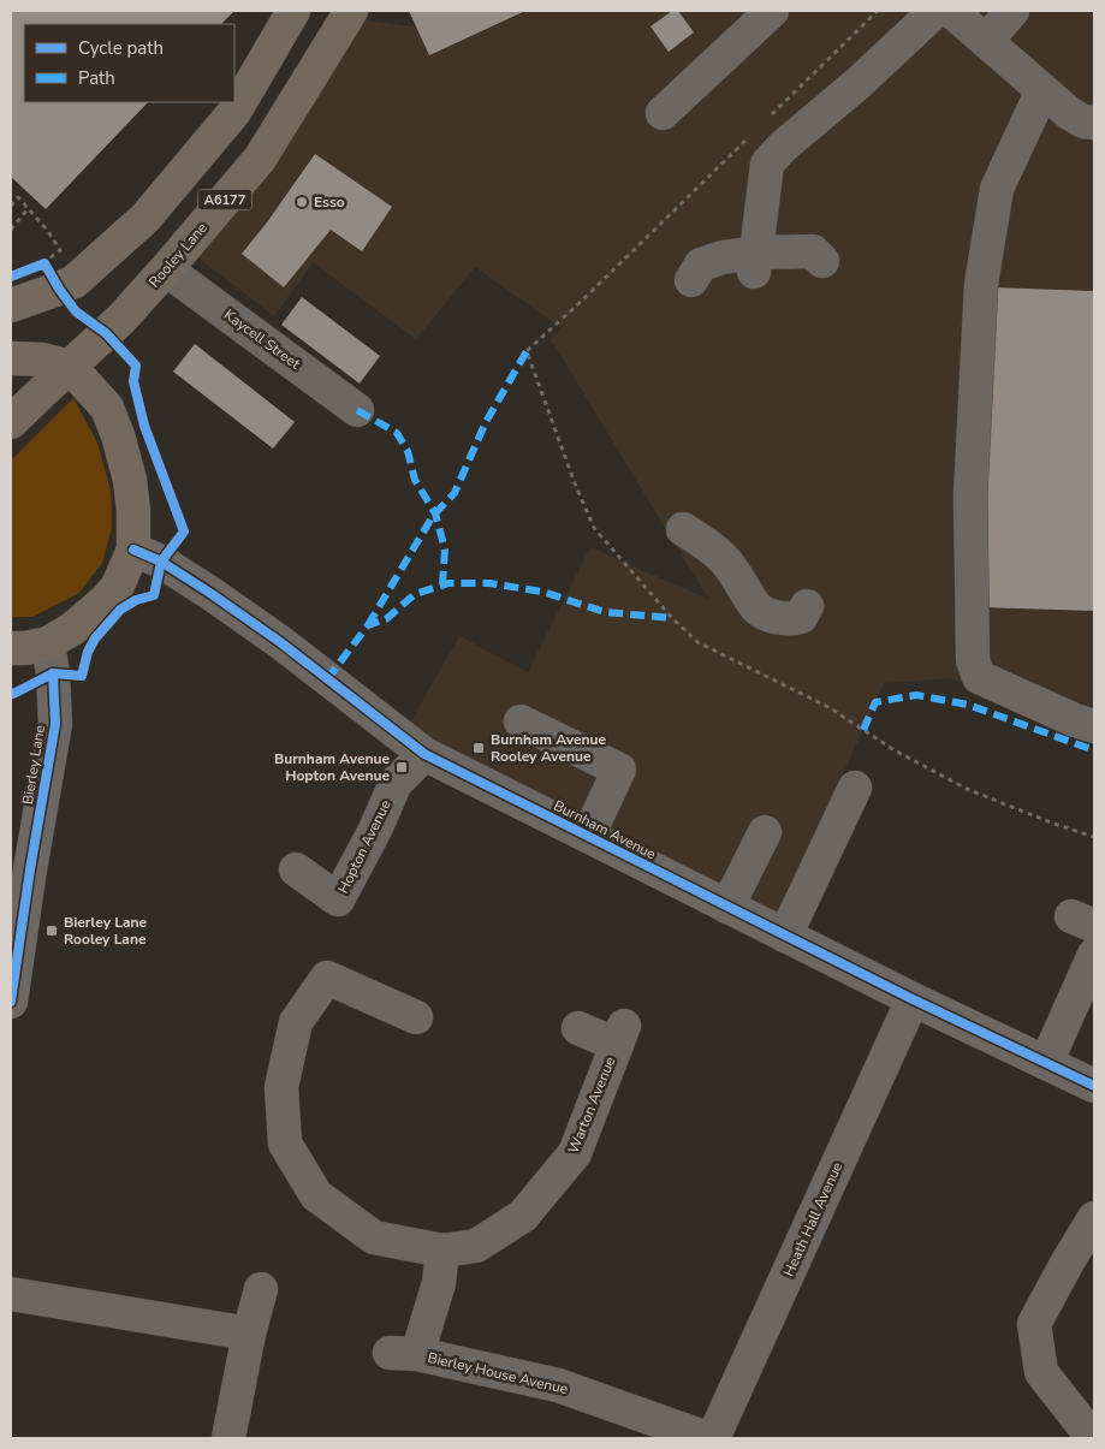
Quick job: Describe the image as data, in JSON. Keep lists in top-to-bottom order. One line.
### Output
{"streets":{"highway":["A6177","Rooley Lane"],"street":["Kaycell Street","Bierley Lane","Burnham Avenue","Hopton Avenue","Warton Avenue","Heath Hall Avenue","Bierley House Avenue"]},"crossings":[["Rooley Lane","Kaycell Street"],["Burnham Avenue","Hopton Avenue"],["Burnham Avenue","Heath Hall Avenue"],["Warton Avenue","Bierley House Avenue"]],"places":{"other":["Esso"],"transit":["Burnham Avenue Rooley Avenue","Burnham Avenue Hopton Avenue","Bierley Lane Rooley Lane"]},"legend":["Cycle path","Path"]}
